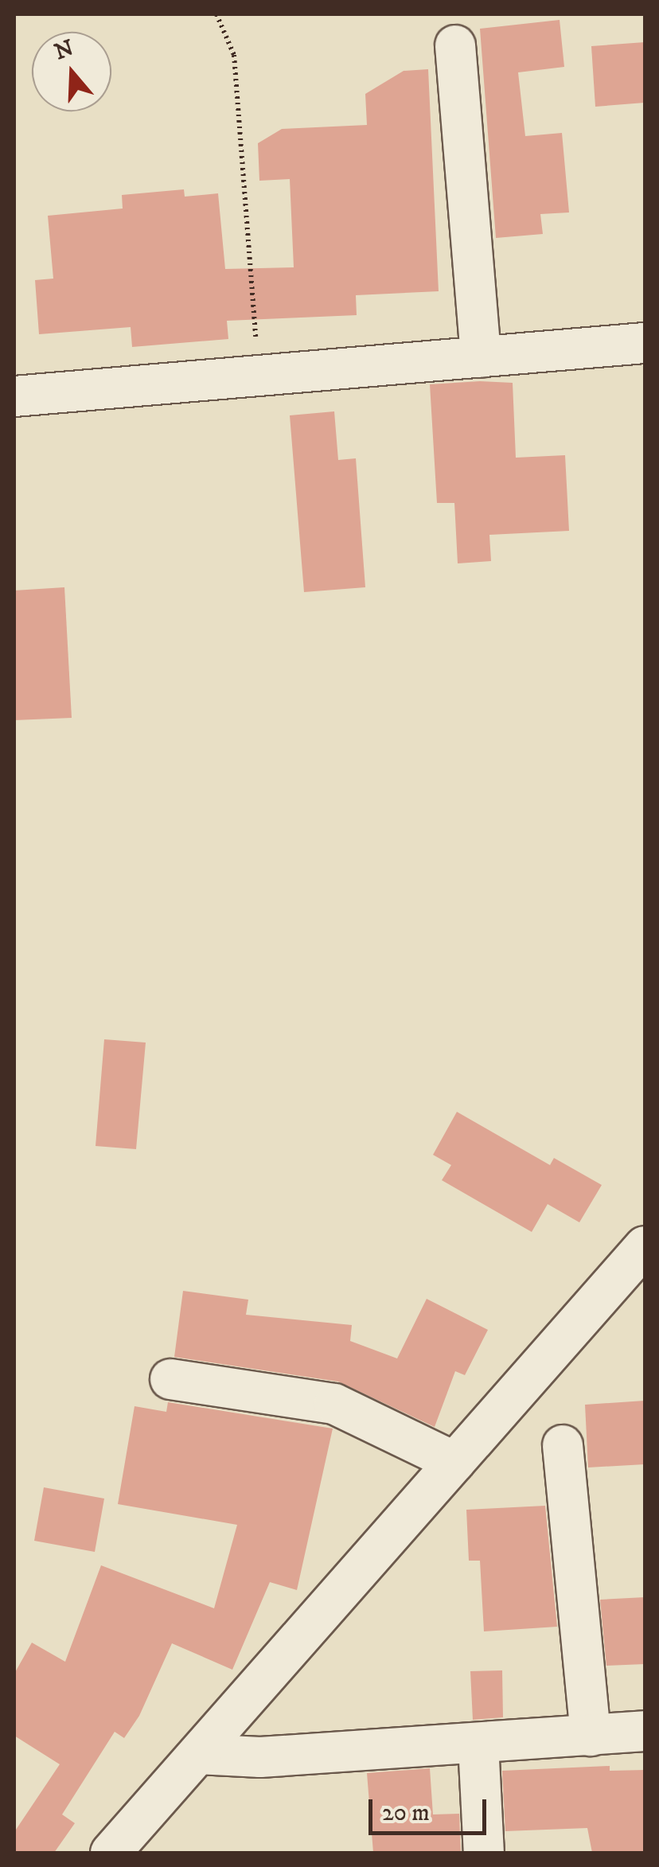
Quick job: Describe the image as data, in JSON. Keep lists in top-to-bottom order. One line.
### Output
{"scale_bar":"20 m","north":"top"}
